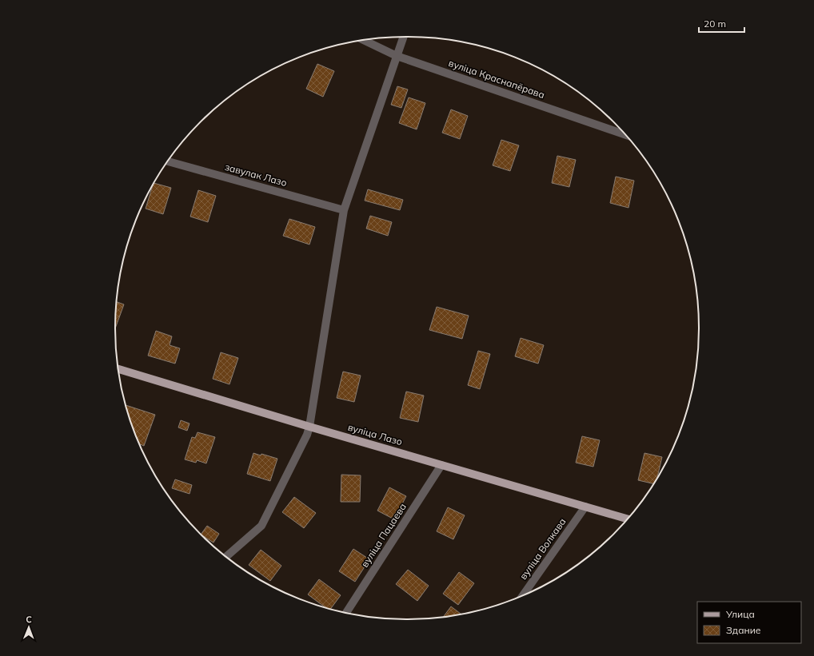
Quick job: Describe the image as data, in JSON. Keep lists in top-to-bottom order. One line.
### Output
{"streets":{"main road":["вуліца Лазо"],"street":["вуліца Краснапёрава","завулак Лазо","вуліца Пацаева","вуліца Волкава"]},"crossings":[["вуліца Лазо","вуліца Пацаева"],["вуліца Лазо","вуліца Волкава"]],"legend":["Улица","Здание"],"scale_bar":"20 m","north":"top"}
